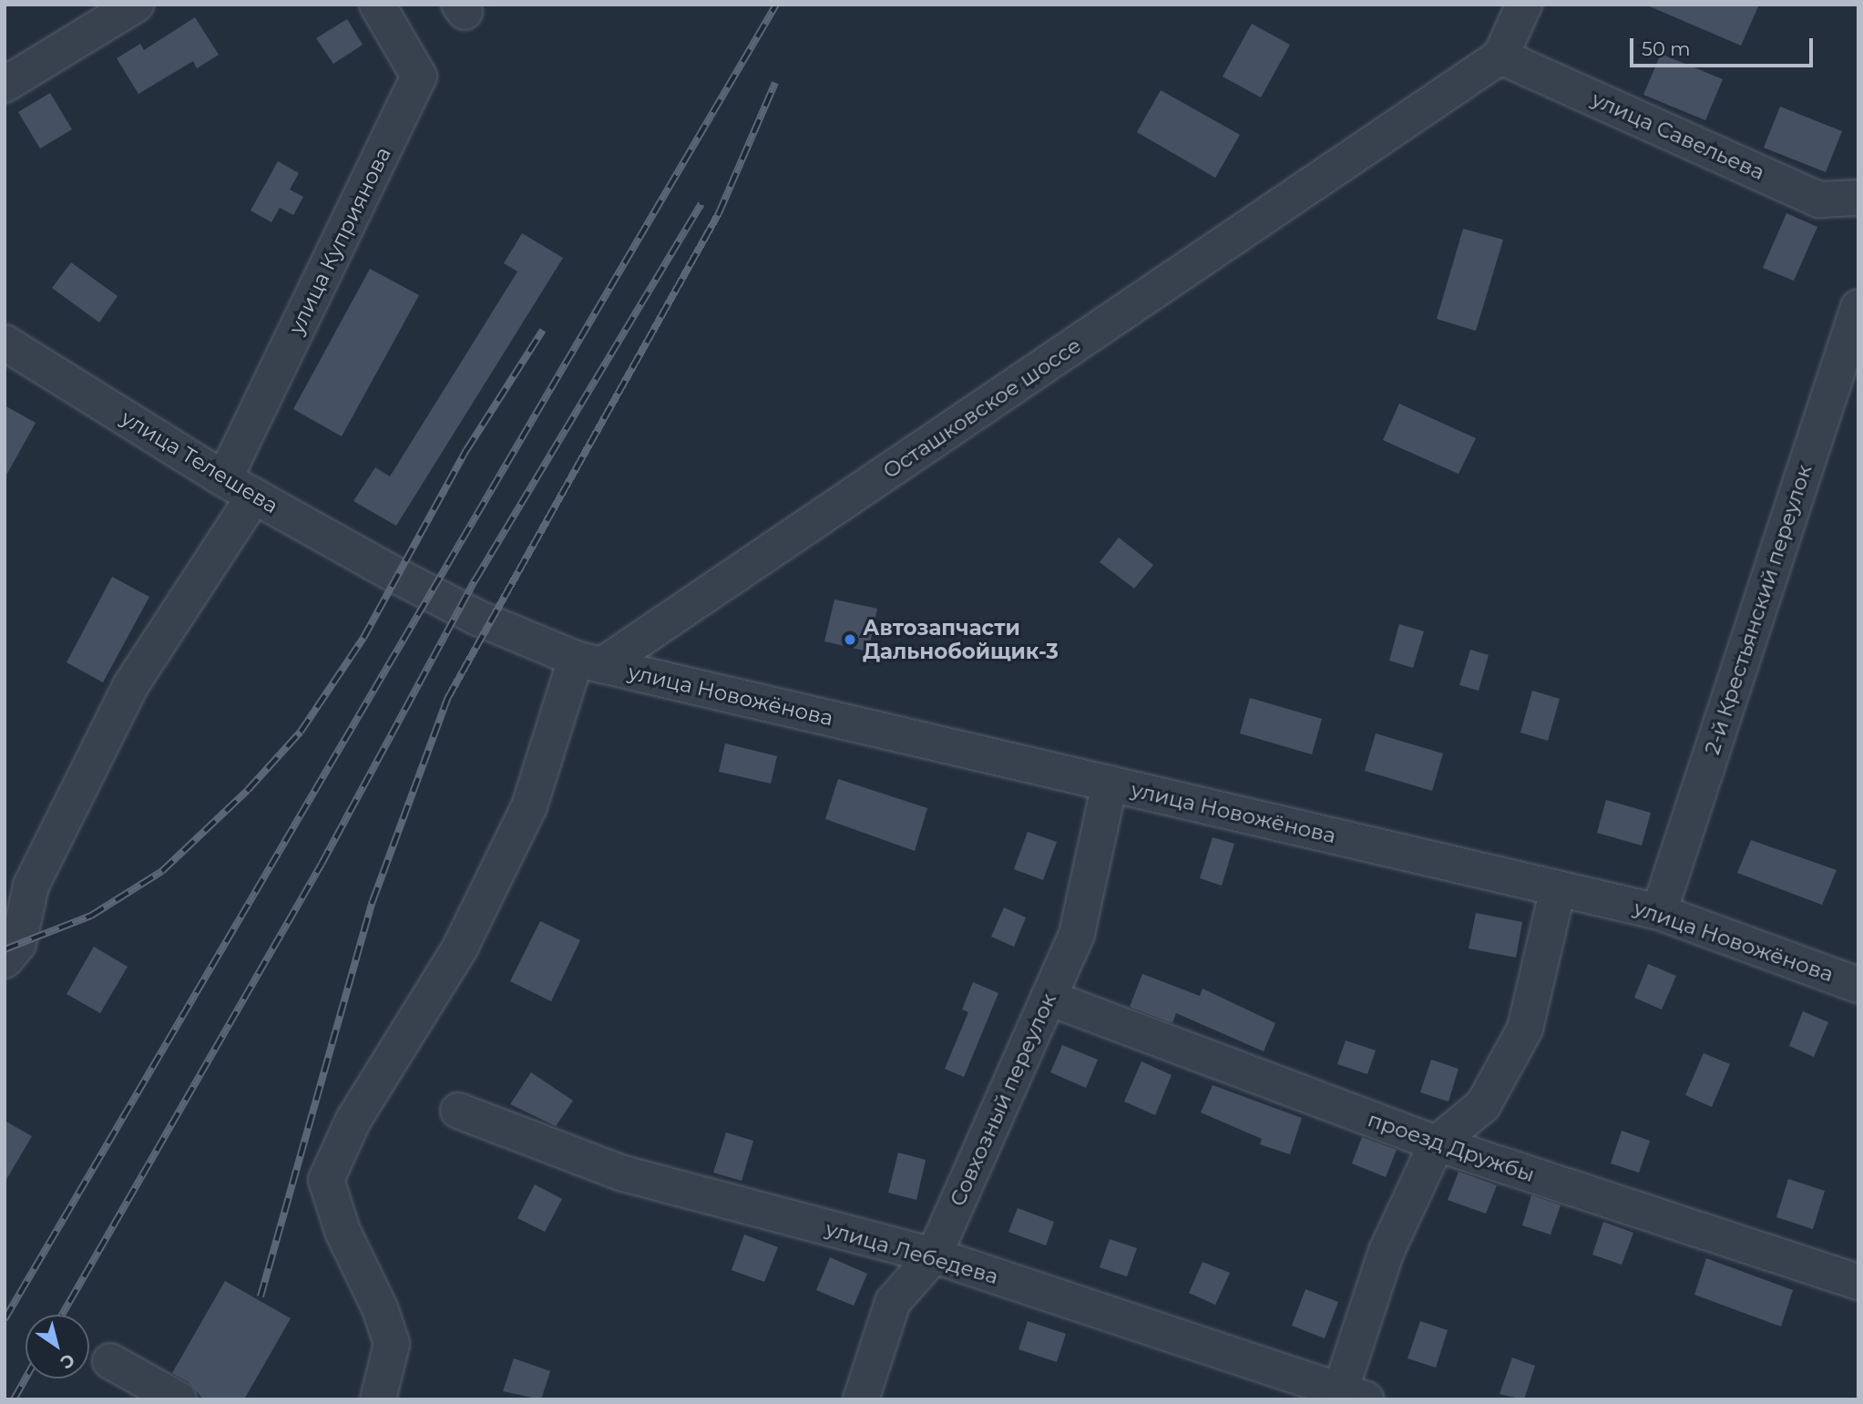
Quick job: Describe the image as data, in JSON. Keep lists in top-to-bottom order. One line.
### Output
{"streets":{"street":["улица Савельева","улица Куприянова","Осташковское шоссе","улица Телешева","2-й Крестьянский переулок","улица Новожёнова","Совхозный переулок","проезд Дружбы","улица Лебедева"]},"crossings":[["улица Савельева","Осташковское шоссе"],["улица Куприянова","улица Телешева"],["Осташковское шоссе","улица Телешева"],["Осташковское шоссе","улица Новожёнова"],["улица Телешева","улица Новожёнова"],["2-й Крестьянский переулок","улица Новожёнова"],["улица Новожёнова","Совхозный переулок"],["Совхозный переулок","проезд Дружбы"],["Совхозный переулок","улица Лебедева"]],"places":["Автозапчасти Дальнобойщик-3"],"scale_bar":"50 m","north":"bottom right"}
